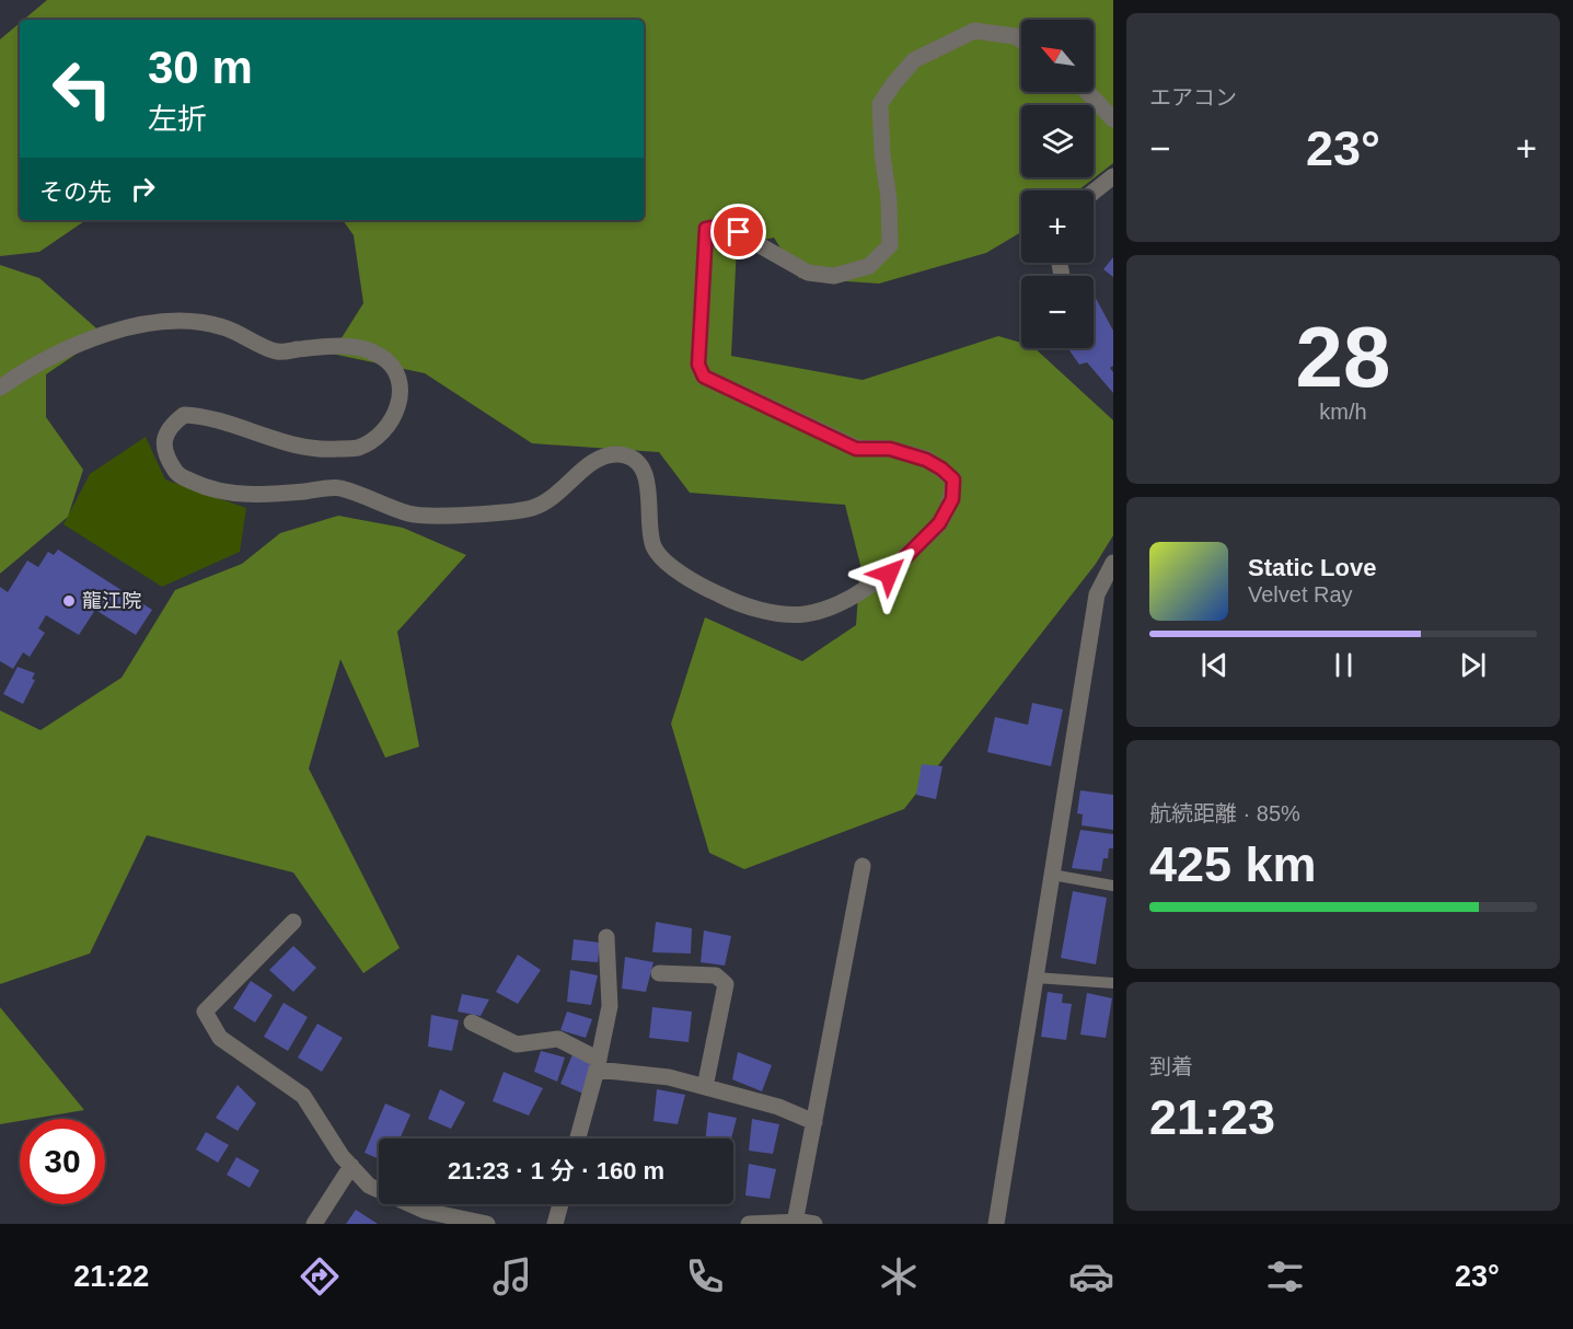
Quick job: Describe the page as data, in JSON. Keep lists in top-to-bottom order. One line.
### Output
{"places":["龍江院"],"north":"top left","page":{"tile":["エアコン",["28","km/h"],["航続距離 · 85%","425 km"],["到着","21:23"]],"map_buttons":["+","−"],"turn":["30 m","左折"],"heat":["−","23°","+"],"then":"その先","song":["Static Love","Velvet Ray"],"limit":"30","trip":"21:23 · 1 分 · 160 m","tabs":["21:22","23°"]}}
